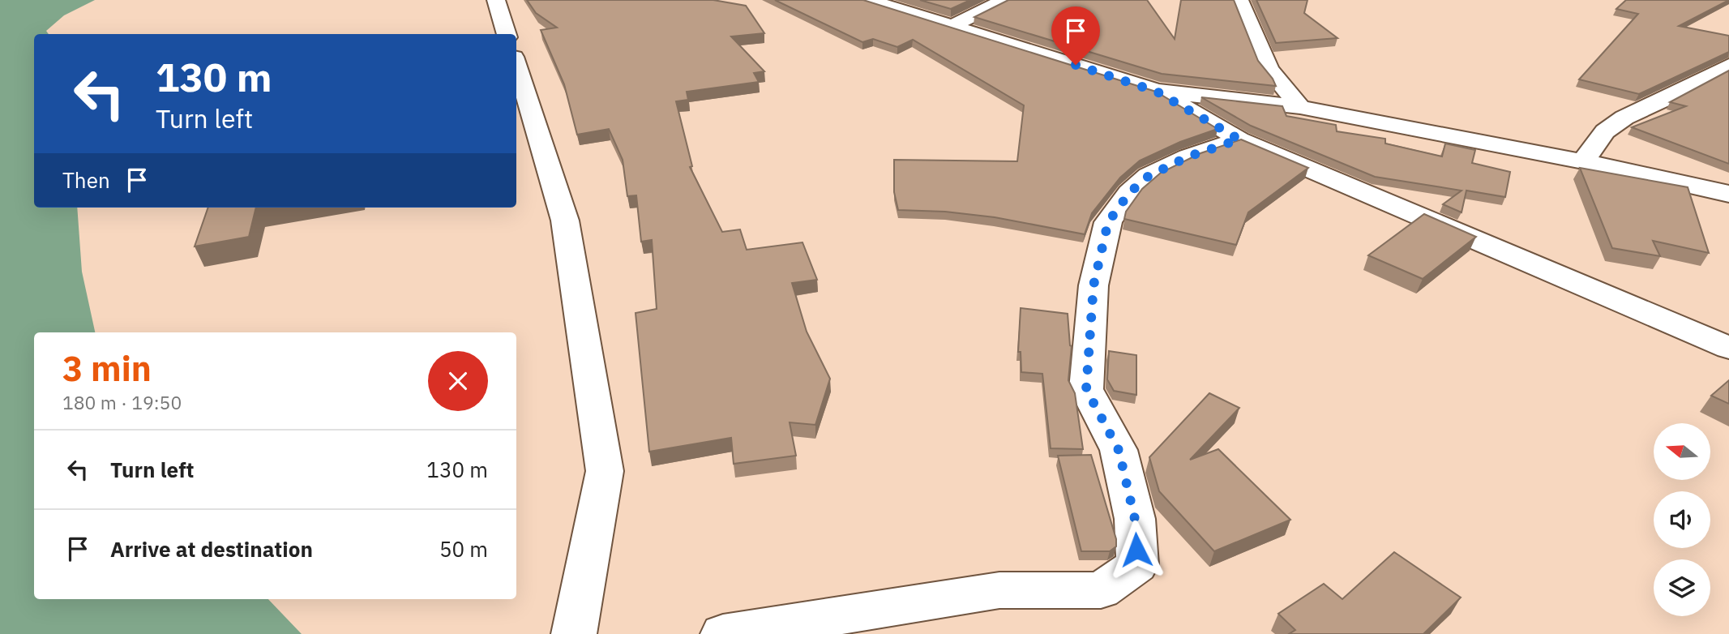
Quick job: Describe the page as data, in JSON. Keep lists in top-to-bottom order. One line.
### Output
{"north":"left","page":{"turn":["130 m","Turn left"],"then":"Then","heading":["3 min","180 m · 19:50"],"list":[{"name":"Turn left","value":"130 m"},{"name":"Arrive at destination","value":"50 m"}]}}
